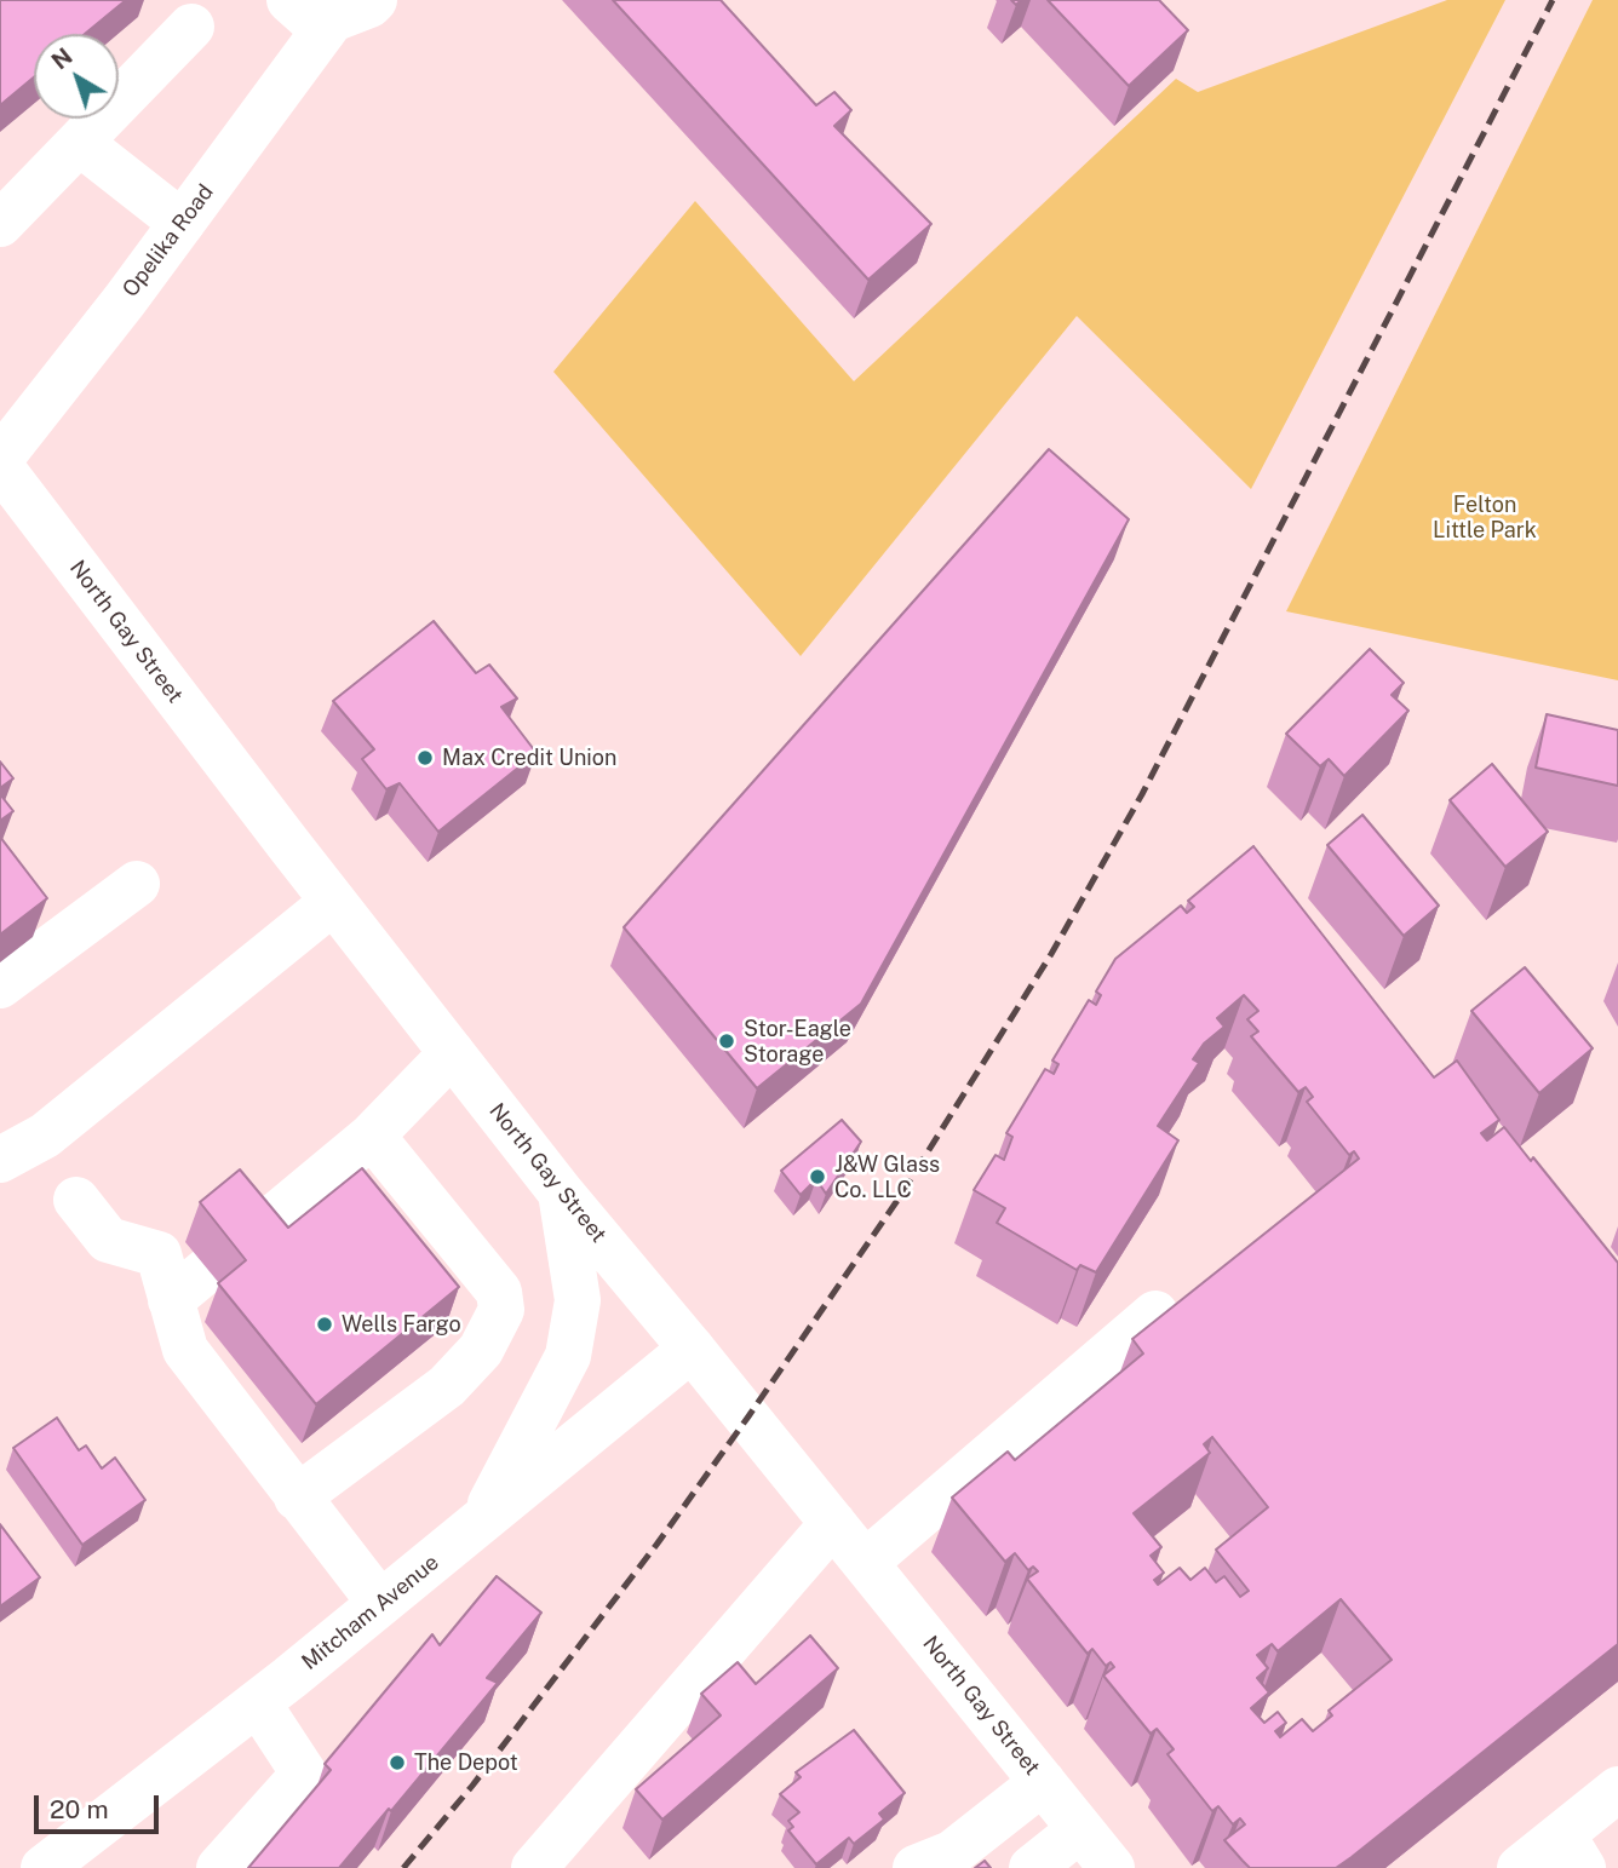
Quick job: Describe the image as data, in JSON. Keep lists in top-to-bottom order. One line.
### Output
{"streets":{"main road":["Opelika Road","North Gay Street","Mitcham Avenue"]},"crossings":[["North Gay Street","Mitcham Avenue"]],"parks":["Felton Little Park"],"places":["Max Credit Union","Stor-Eagle Storage","J&W Glass Co. LLC","Wells Fargo","The Depot"],"scale_bar":"20 m","north":"top left"}
